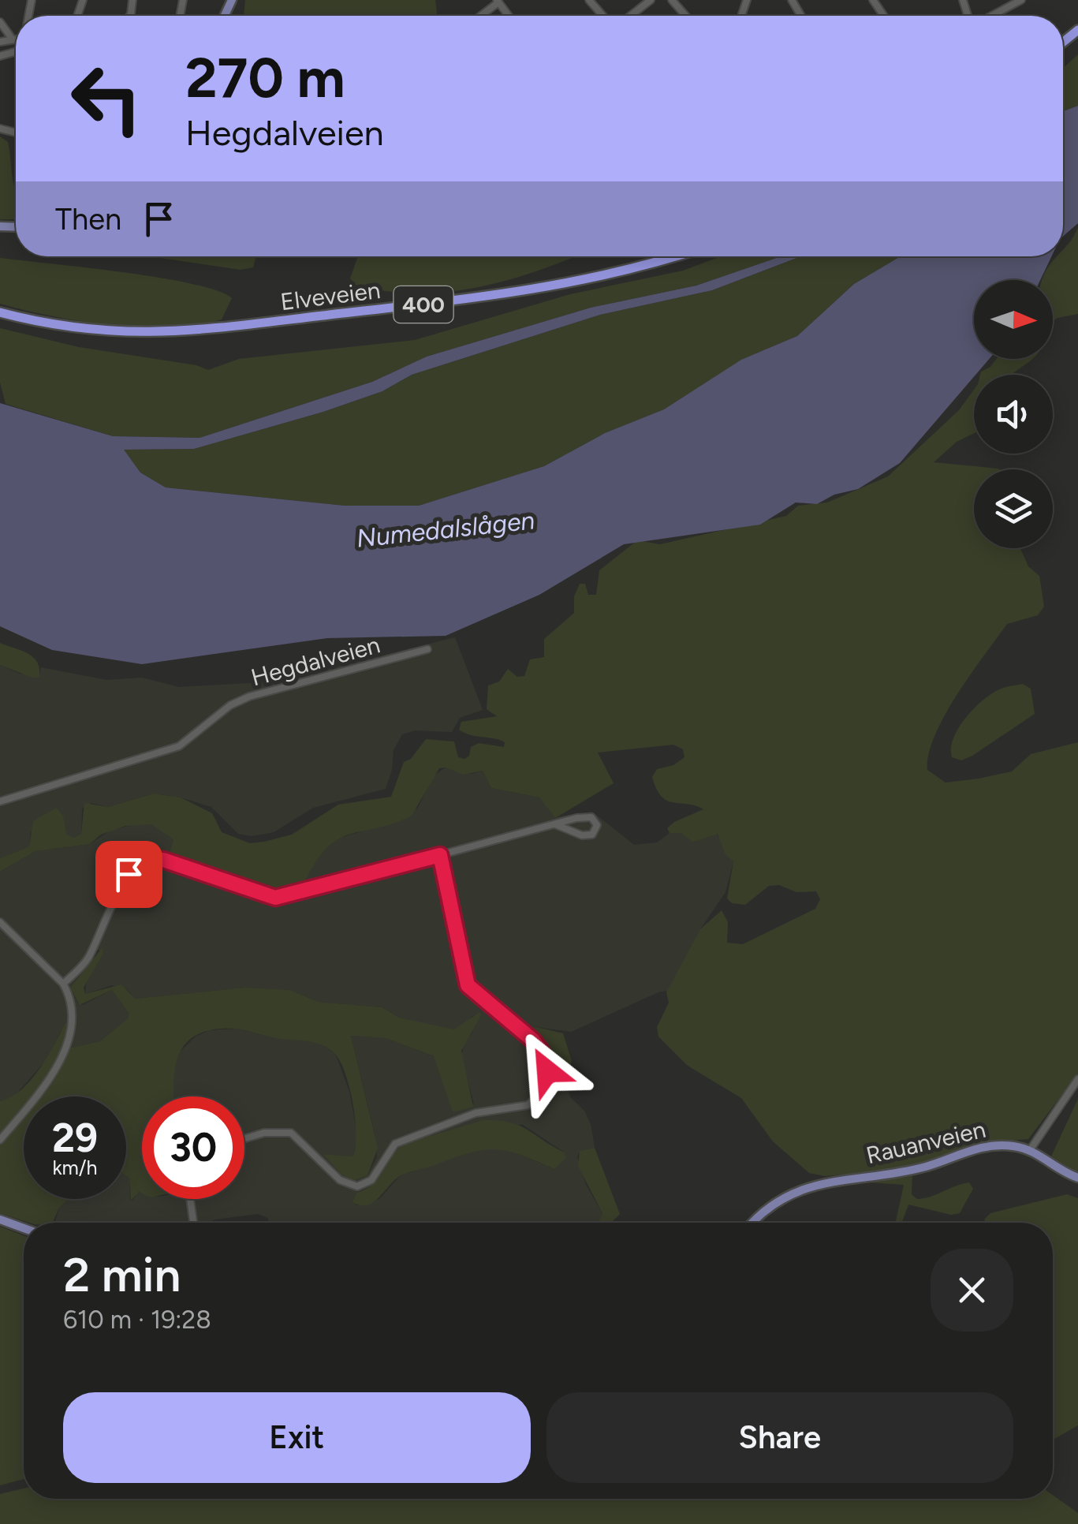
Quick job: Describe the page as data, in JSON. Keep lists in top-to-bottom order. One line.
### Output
{"streets":{"highway":["Elveveien","400"],"main road":["Rauanveien"],"street":["Hegdalveien"]},"water":["Numedalslågen"],"north":"right","page":{"turn":["270 m","Hegdalveien"],"then":"Then","speed":"29 km/h","limit":"30","heading":["2 min","610 m · 19:28"],"buttons":["Exit","Share"]}}
